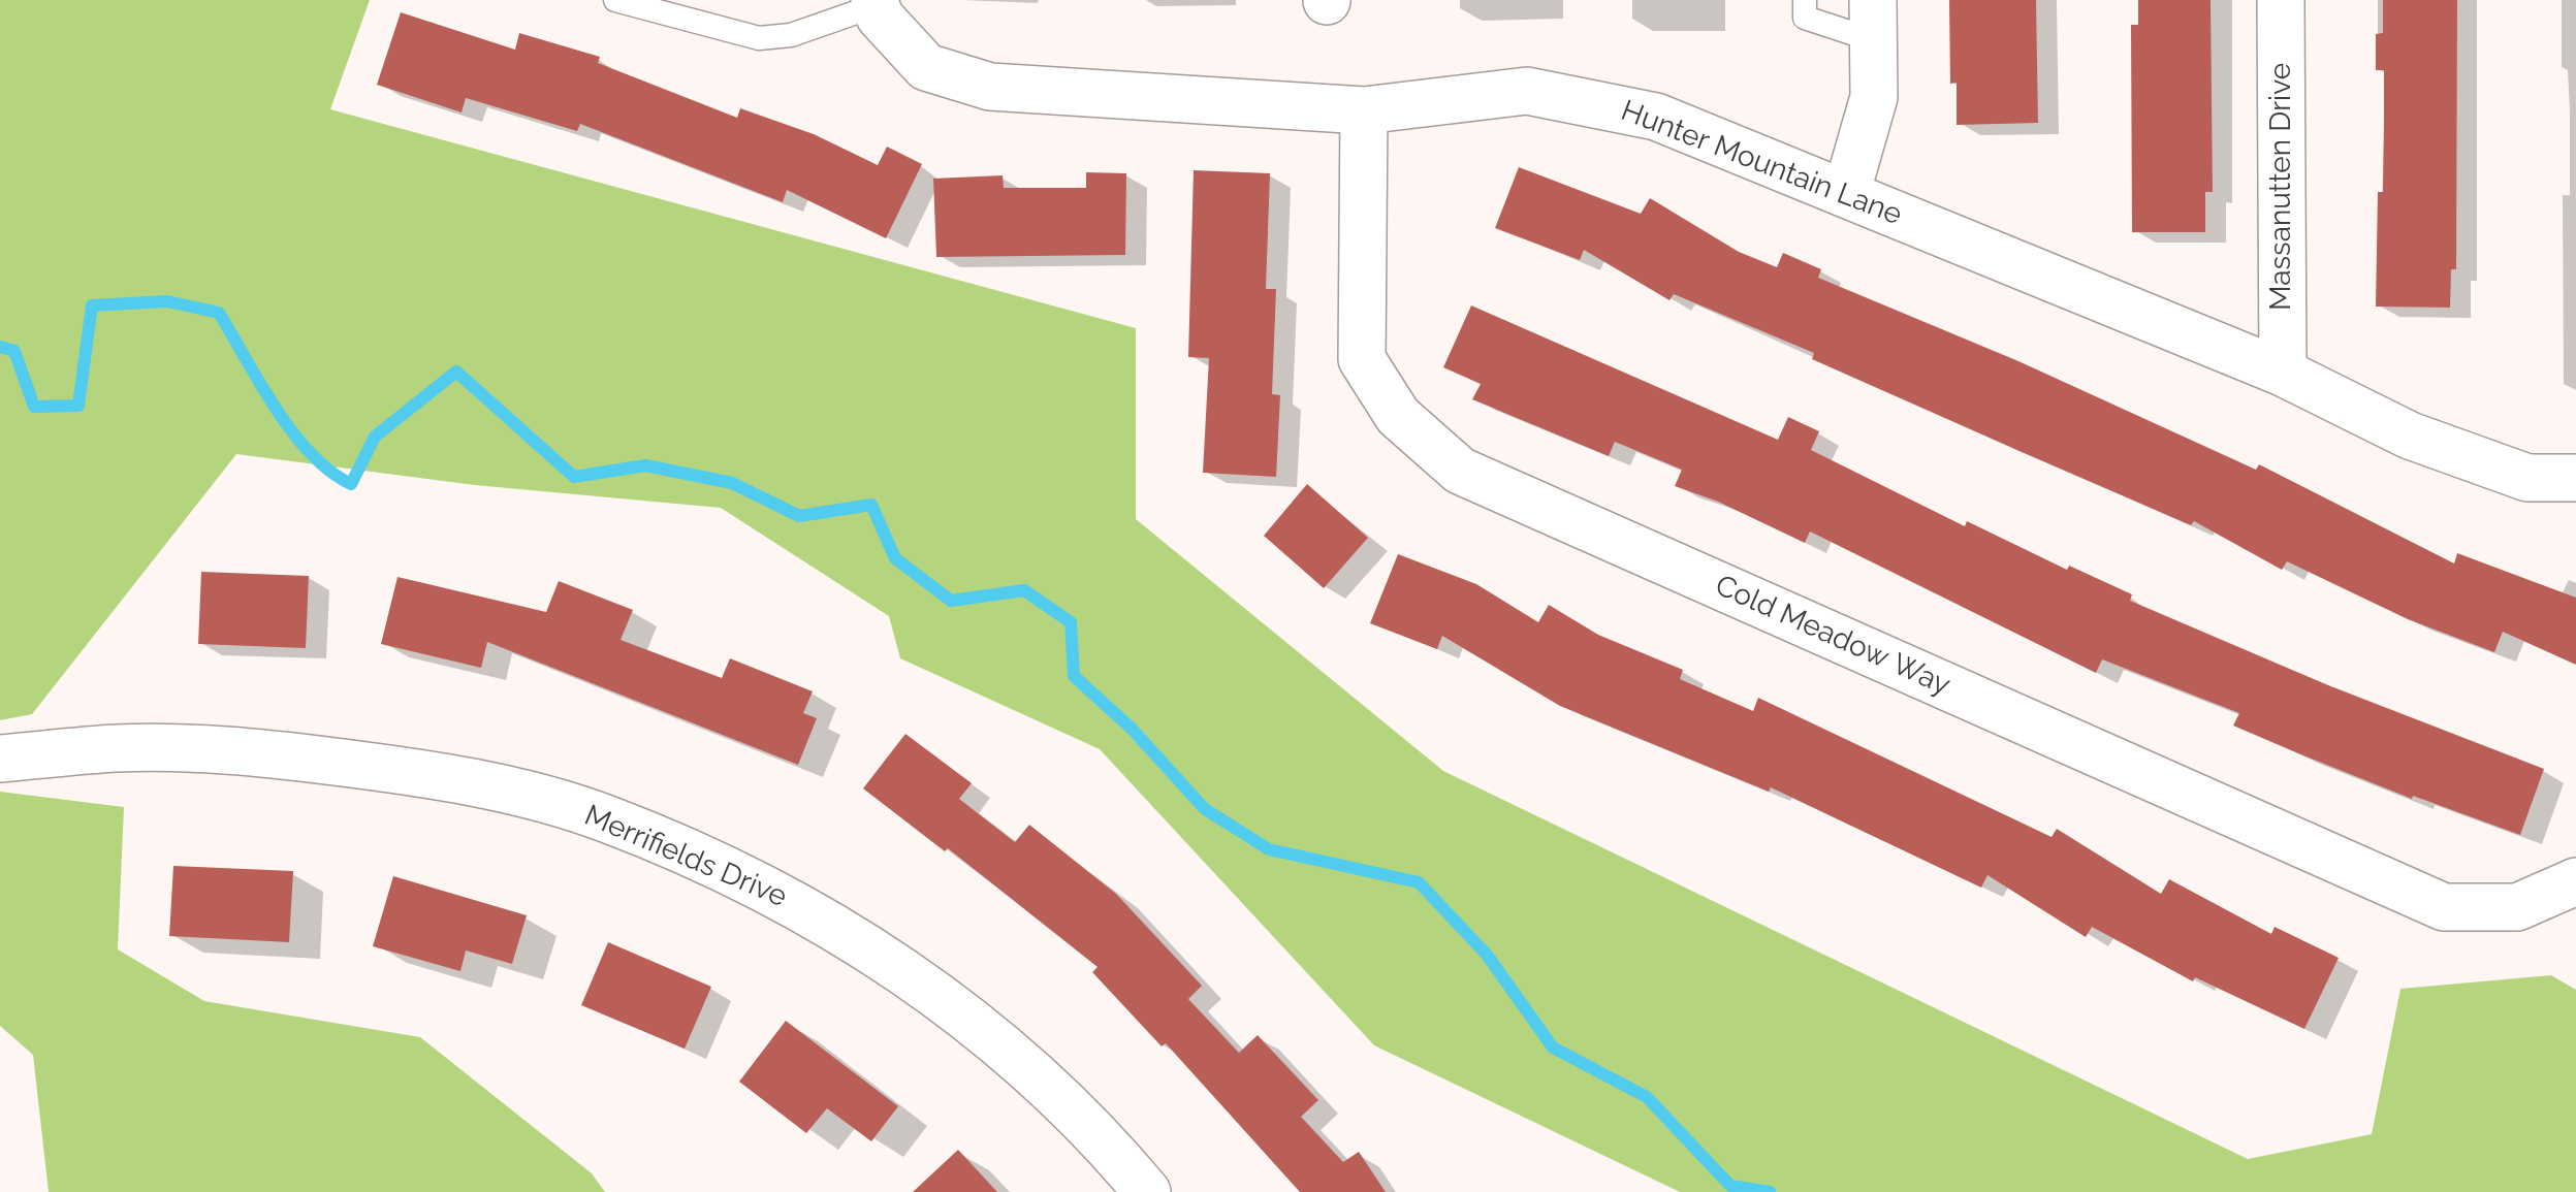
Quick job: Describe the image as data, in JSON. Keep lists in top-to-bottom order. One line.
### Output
{"streets":{"street":["Hunter Mountain Lane","Massanutten Drive","Cold Meadow Way","Merrifields Drive"]},"crossings":[["Hunter Mountain Lane","Massanutten Drive"],["Hunter Mountain Lane","Cold Meadow Way"]]}
